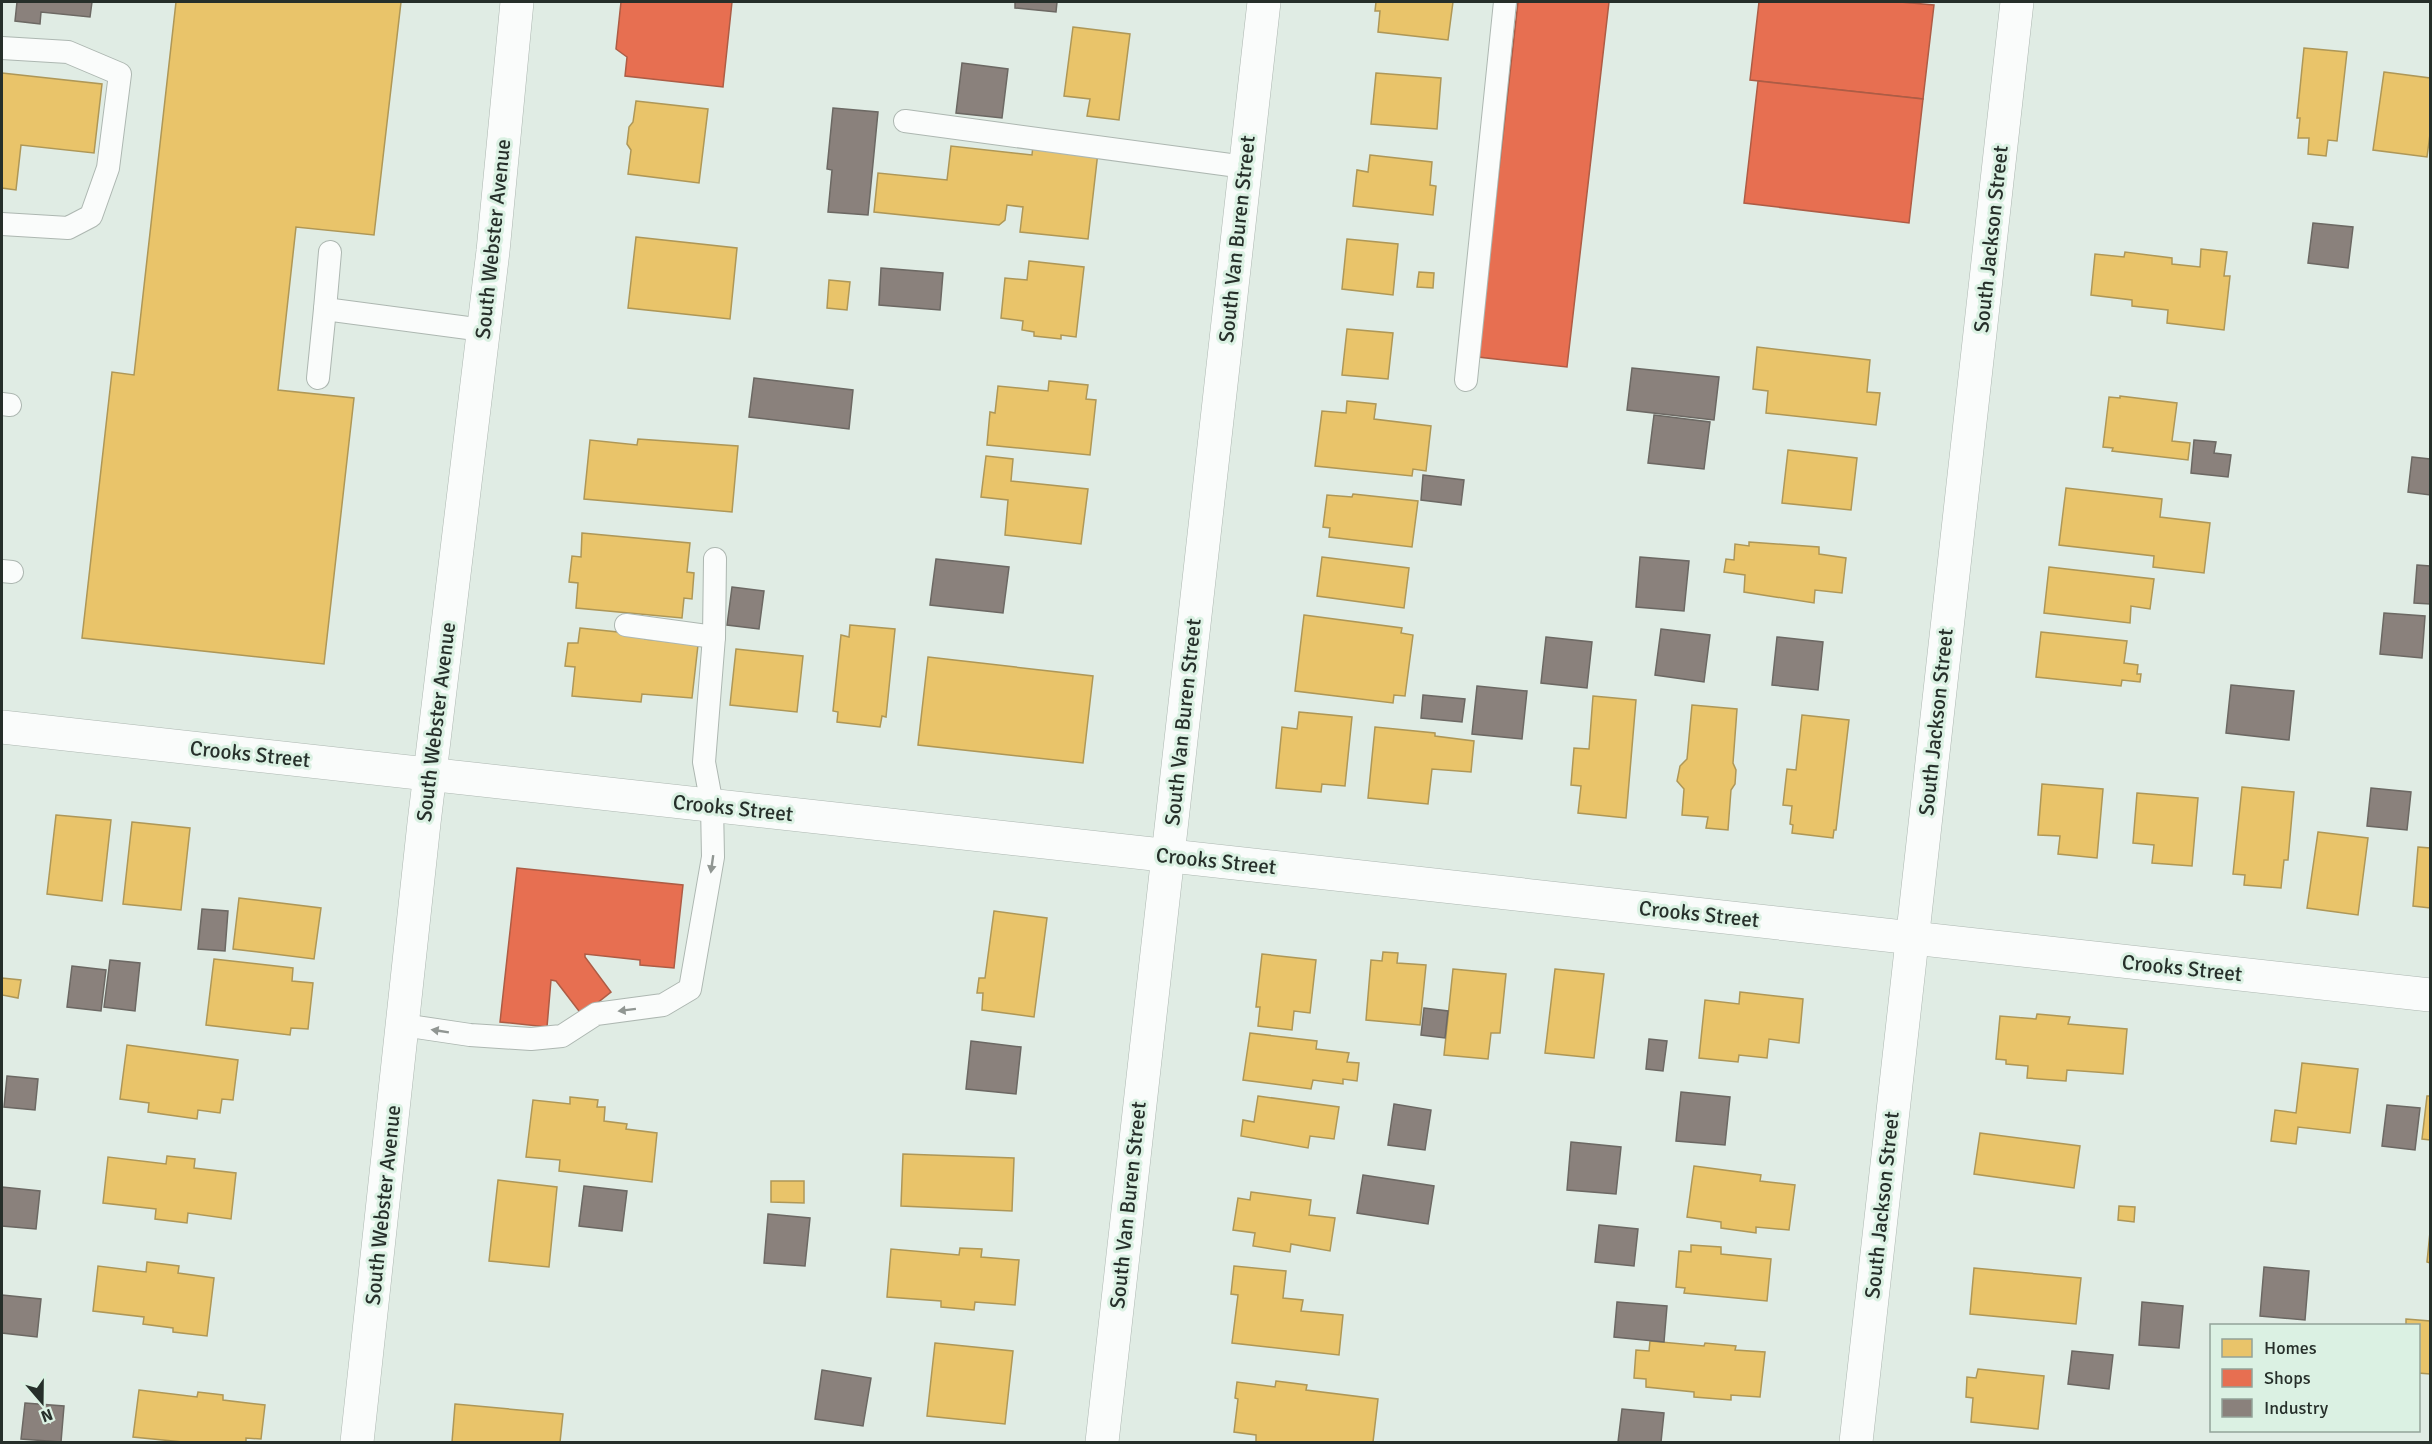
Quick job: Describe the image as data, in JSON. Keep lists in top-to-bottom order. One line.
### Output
{"streets":{"street":["South Webster Avenue","South Van Buren Street","South Jackson Street","Crooks Street"]},"crossings":[["South Webster Avenue","Crooks Street"],["South Van Buren Street","Crooks Street"],["South Jackson Street","Crooks Street"]],"legend":["Homes","Shops","Industry"],"north":"bottom"}
